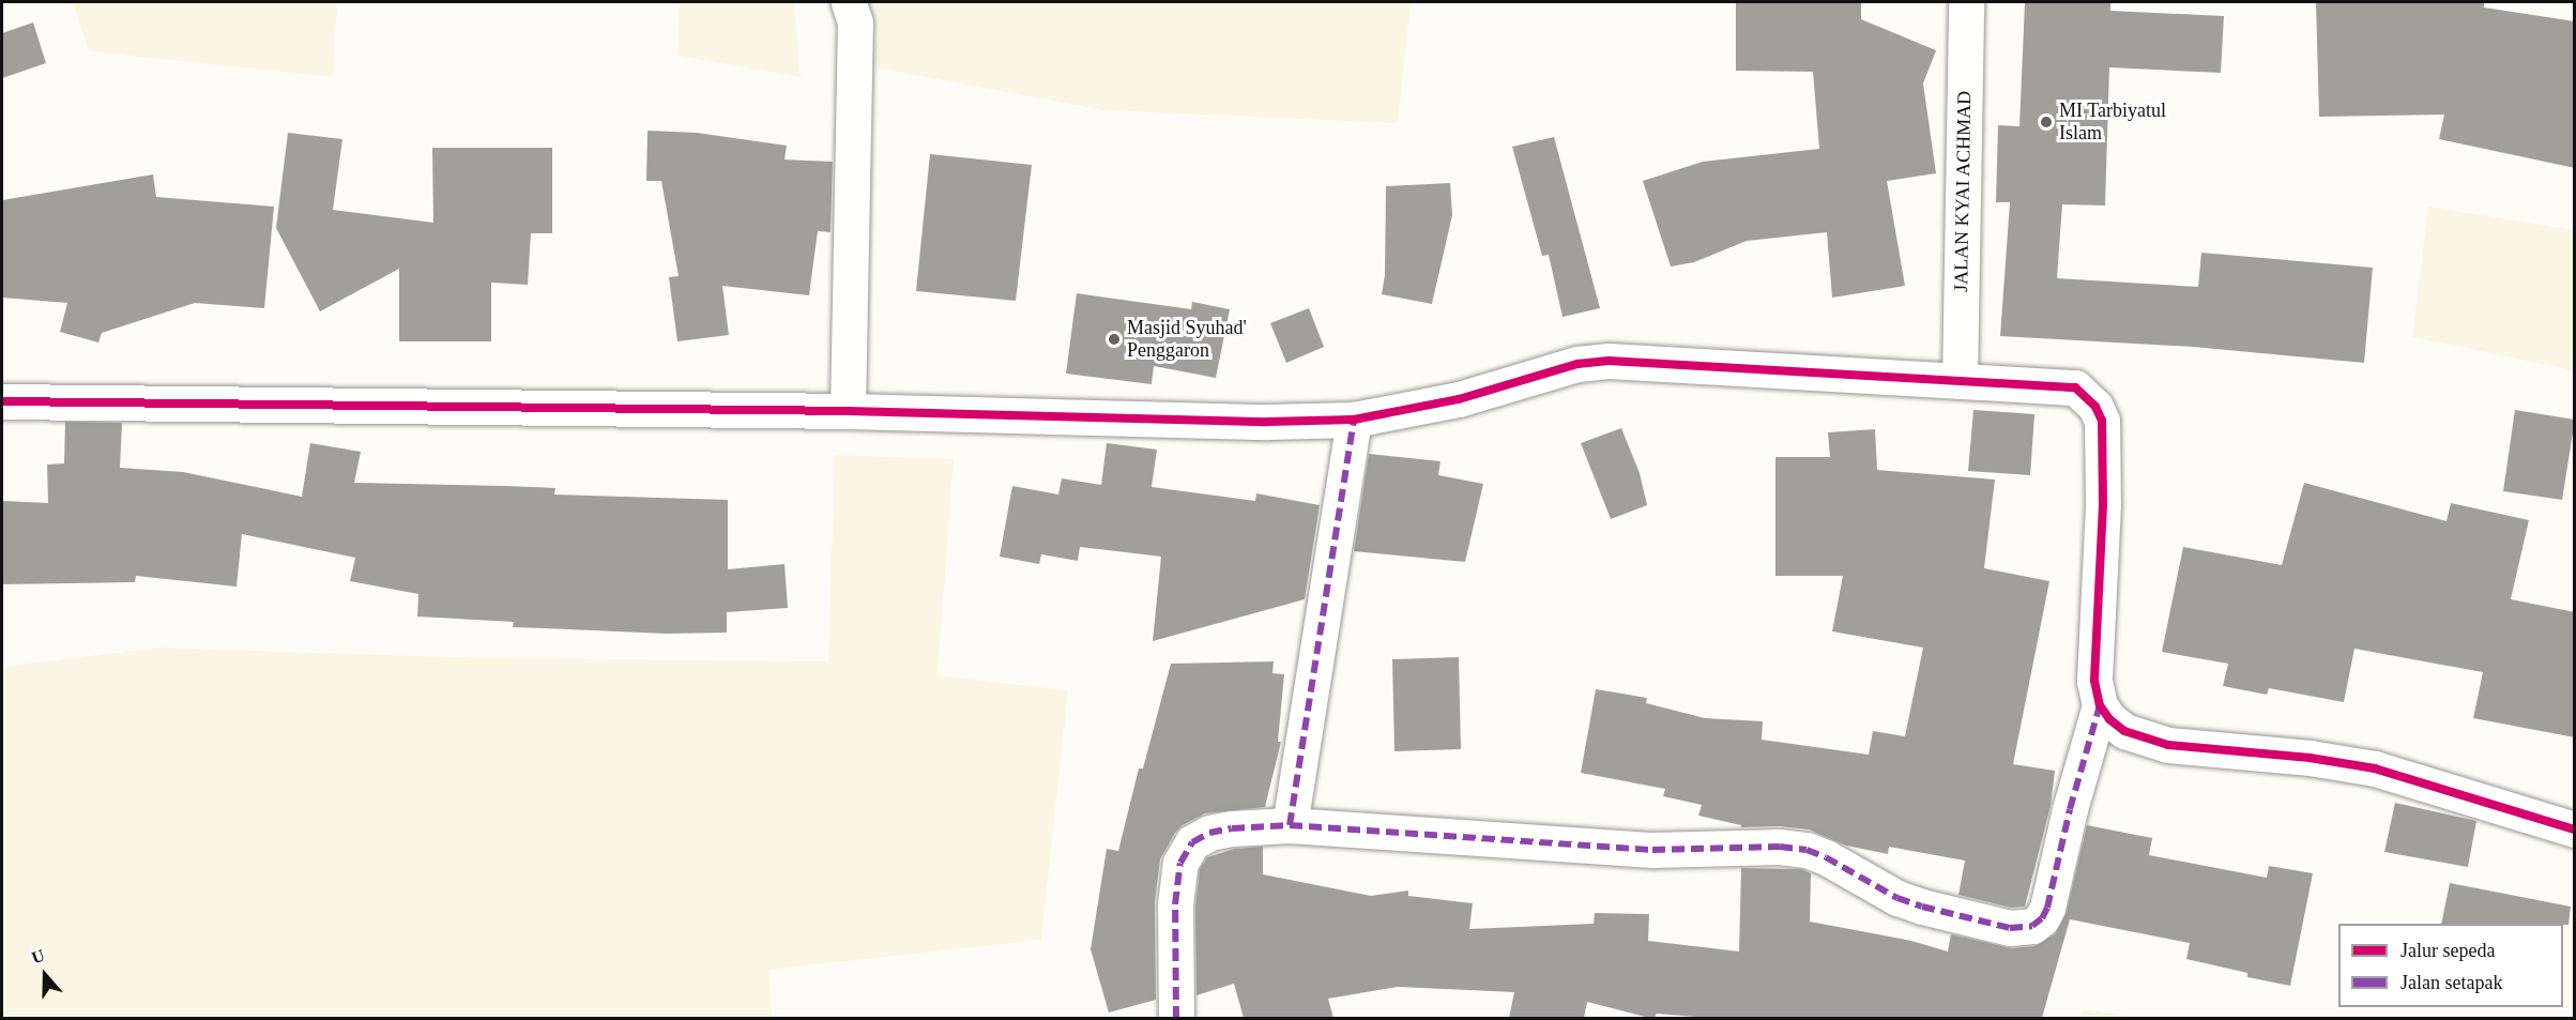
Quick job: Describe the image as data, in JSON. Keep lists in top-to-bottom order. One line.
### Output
{"streets":{"street":["JALAN KYAI ACHMAD"]},"places":["MI Tarbiyatul Islam","Masjid Syuhad' Penggaron"],"legend":["Jalur sepeda","Jalan setapak"],"north":"top"}
